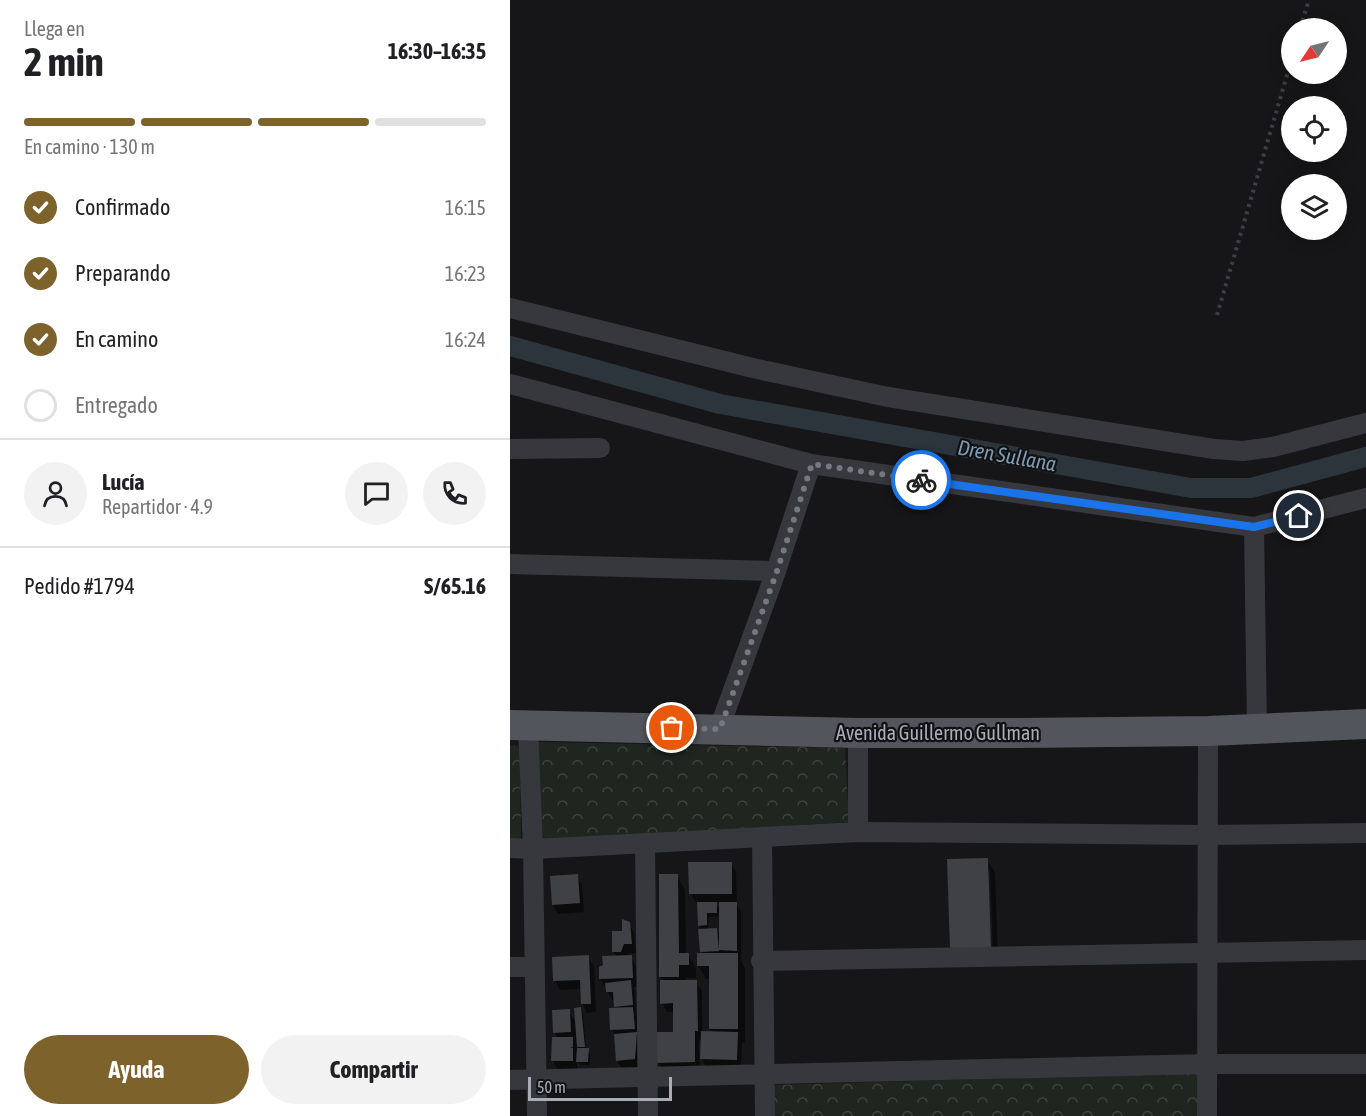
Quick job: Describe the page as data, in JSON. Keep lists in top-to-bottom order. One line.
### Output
{"streets":{"main road":["Avenida Guillermo Gullman"]},"water":["Dren Sullana"],"scale_bar":"50 m","north":"bottom left","page":{"heading":["2 min","Llega en","16:30–16:35"],"panel":["Lucía","Repartidor · 4.9","Pedido #1794","S/65.16"],"bar":"En camino · 130 m","list":[["Confirmado","16:15"],["Preparando","16:23"],["En camino","16:24"],"Entregado"],"buttons":["Ayuda","Compartir"],"scale":"50 m"}}
